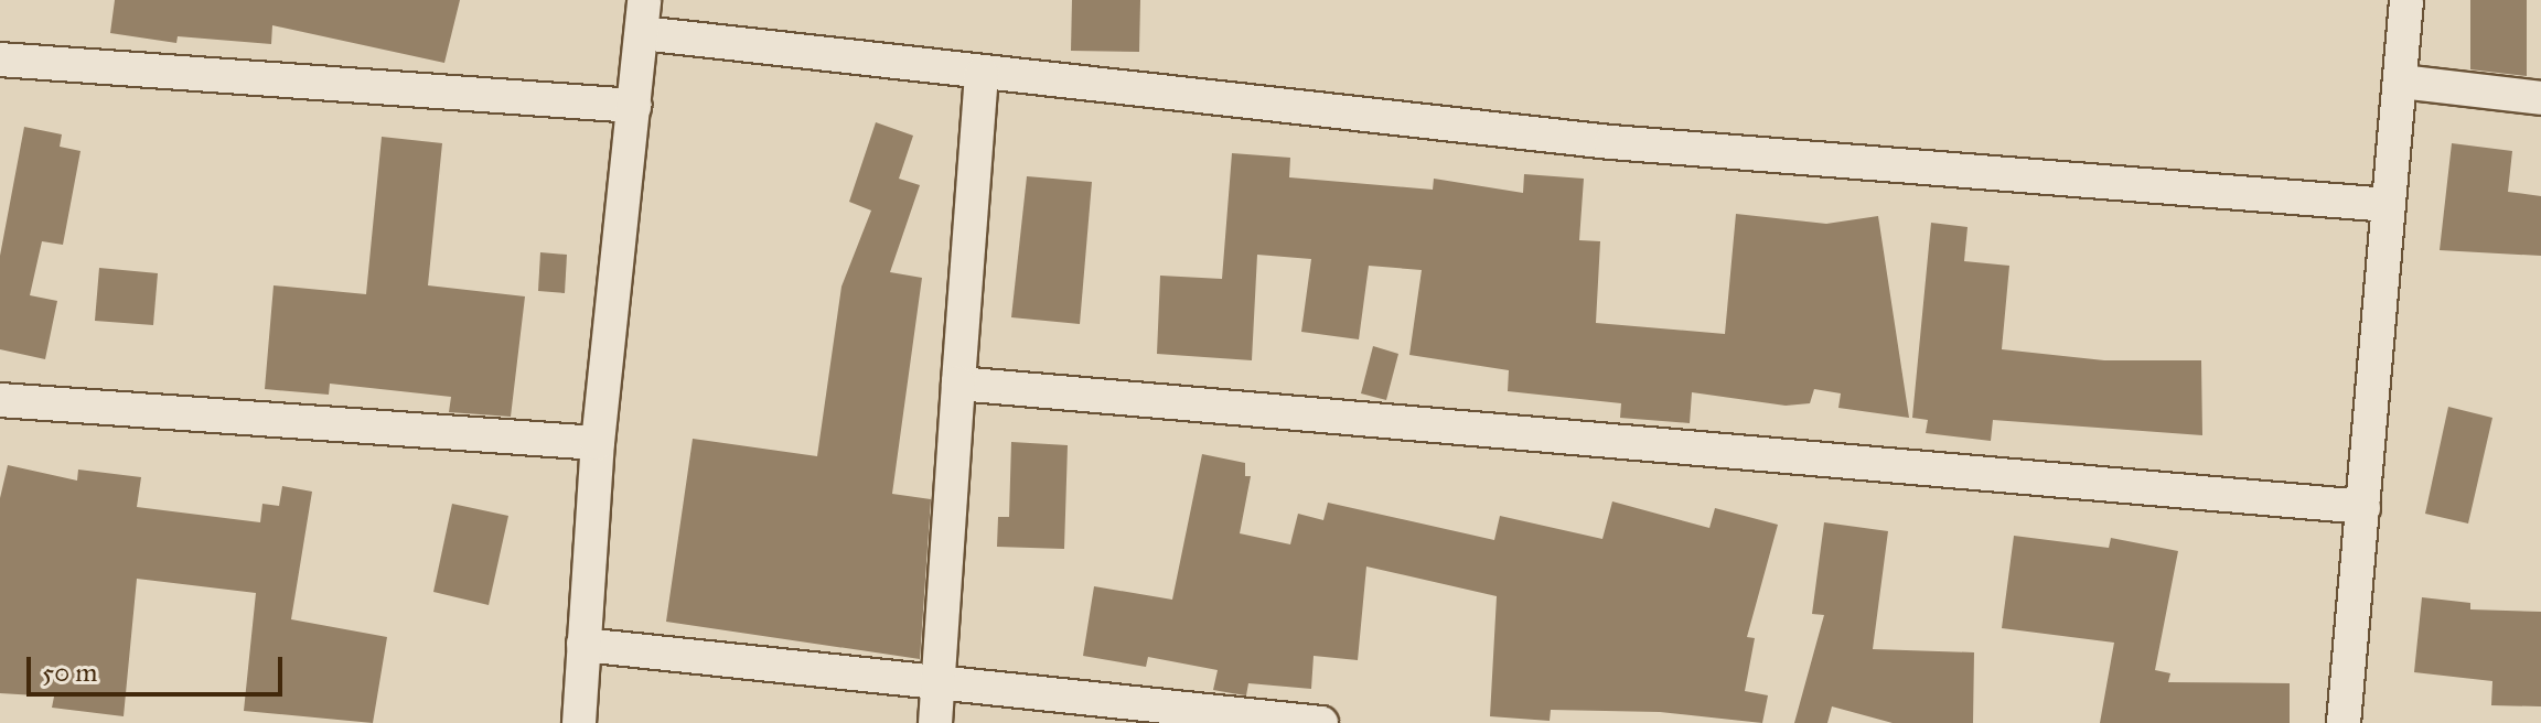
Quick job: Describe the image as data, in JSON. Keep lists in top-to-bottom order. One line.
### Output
{"scale_bar":"50 m"}
